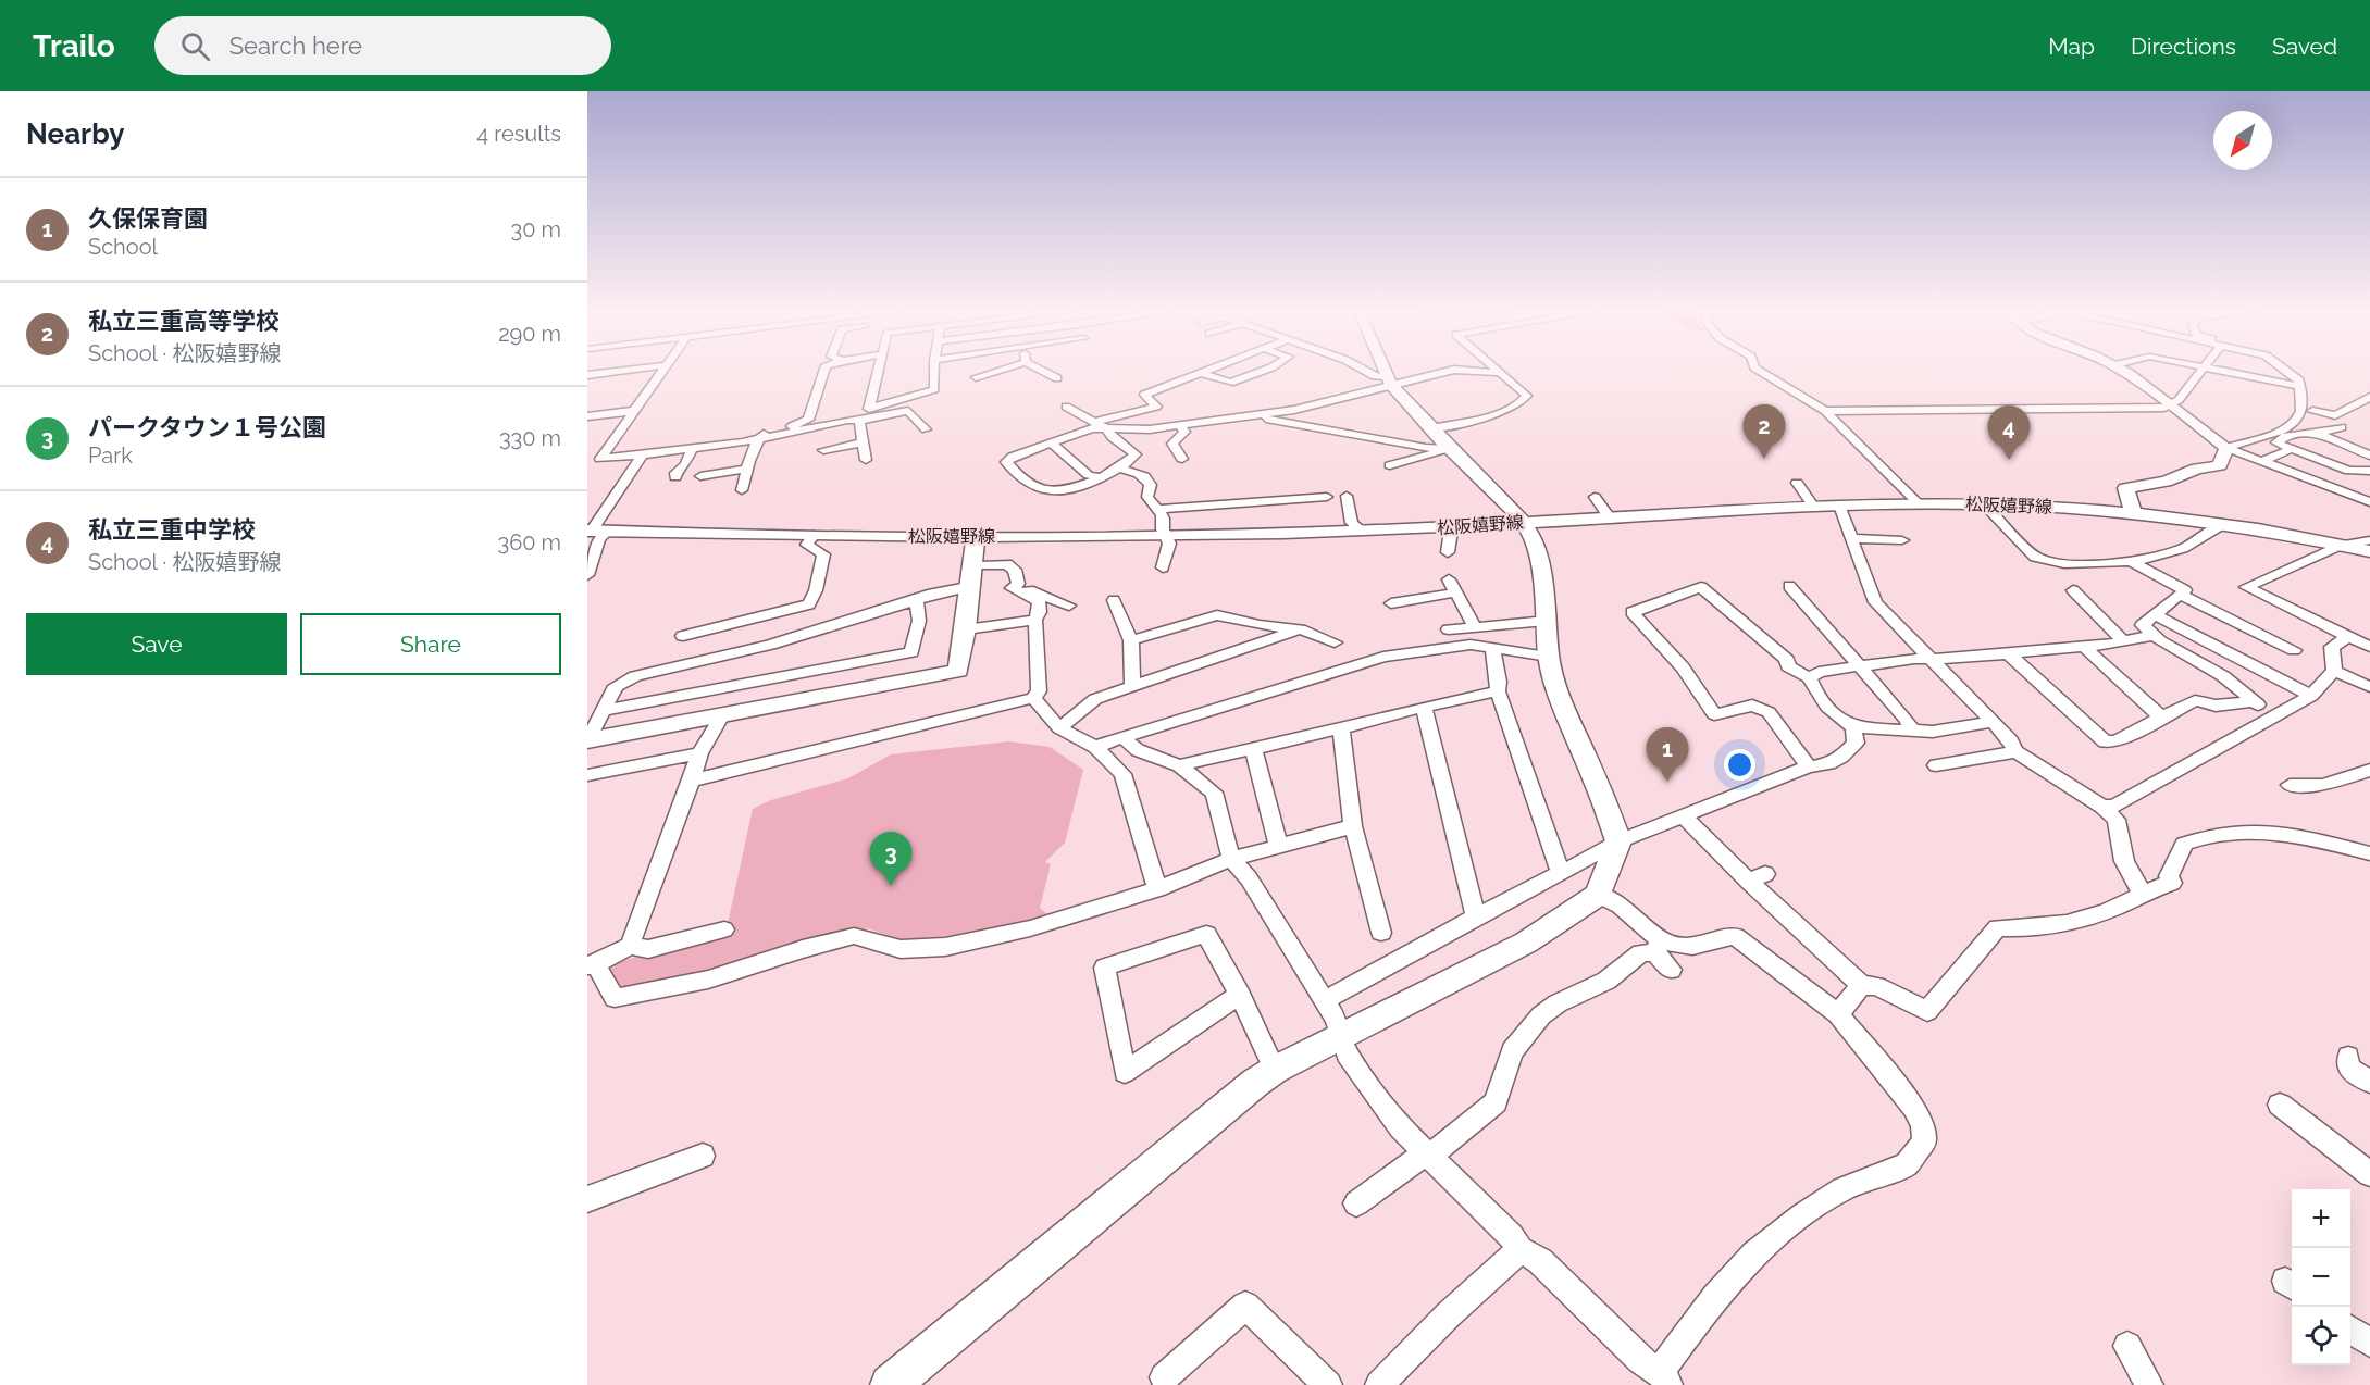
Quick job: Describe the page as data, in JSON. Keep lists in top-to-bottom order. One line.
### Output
{"streets":{"street":["松阪嬉野線"]},"north":"bottom left","page":{"header":"Trailo","search":"Search here","nav":["Map","Directions","Saved"],"heading":["Nearby","4 results"],"list":[{"mark":"1","name":"久保保育園","note":"School","value":"30 m"},{"mark":"2","name":"私立三重高等学校","note":"School · 松阪嬉野線","value":"290 m"},{"mark":"3","name":"パークタウン１号公園","note":"Park","value":"330 m"},{"mark":"4","name":"私立三重中学校","note":"School · 松阪嬉野線","value":"360 m"}],"pins":["2","4","1","3"],"buttons":["Save","Share"],"map_buttons":["+","−"]}}
